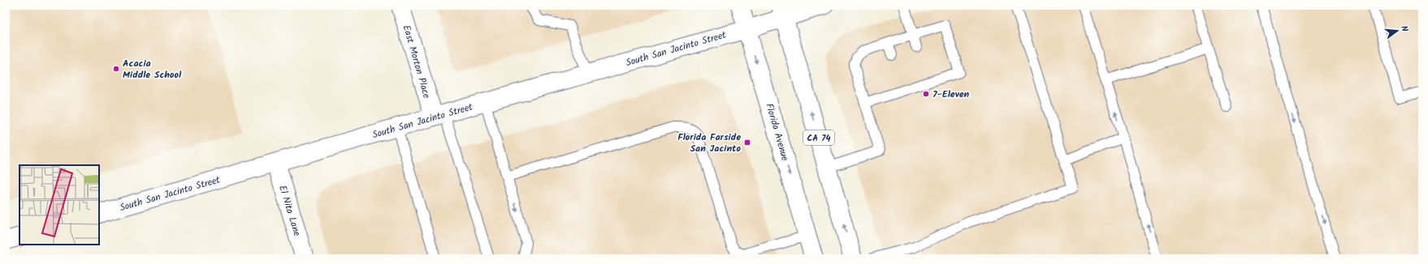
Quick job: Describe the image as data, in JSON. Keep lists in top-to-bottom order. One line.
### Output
{"streets":{"main road":["South San Jacinto Street","East Morton Place","Florida Avenue","CA 74","El Nita Lane"]},"crossings":[["South San Jacinto Street","East Morton Place"],["South San Jacinto Street","Florida Avenue"],["South San Jacinto Street","CA 74"],["South San Jacinto Street","El Nita Lane"]],"places":{"other":["Acacia Middle School","7-Eleven"],"transit":["Florida Farside San Jacinto"]},"north":"right"}
